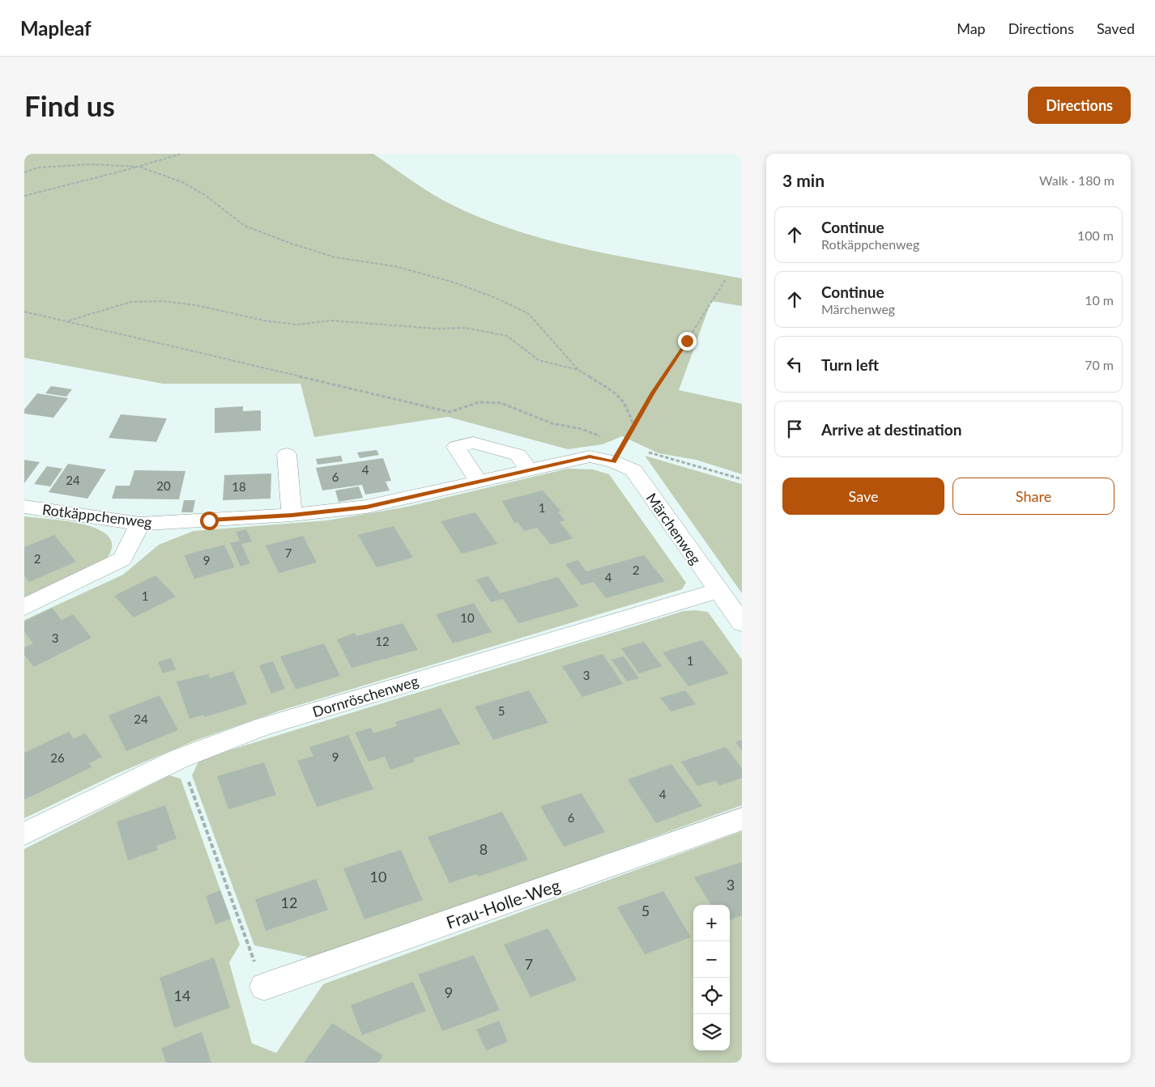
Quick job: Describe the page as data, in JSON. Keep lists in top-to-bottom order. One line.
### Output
{"streets":{"street":["Rotkäppchenweg","Märchenweg","Dornröschenweg","Frau-Holle-Weg"]},"crossings":[["Rotkäppchenweg","Märchenweg"],["Märchenweg","Dornröschenweg"]],"house_numbers":["4","6","24","20","18","1","7","2","9","2","4","1","10","3","12","1","3","5","24","9","26","4","6","8","10","3","12","5","7","9","14"],"page":{"header":"Mapleaf","nav":["Map","Directions","Saved"],"buttons":["Directions",["Save","Share"]],"title":"Find us","heading":["3 min","Walk · 180 m"],"list":[["Continue","Rotkäppchenweg","100 m"],["Continue","Märchenweg","10 m"],["Turn left","70 m"],"Arrive at destination"],"map_buttons":["+","−"]}}
